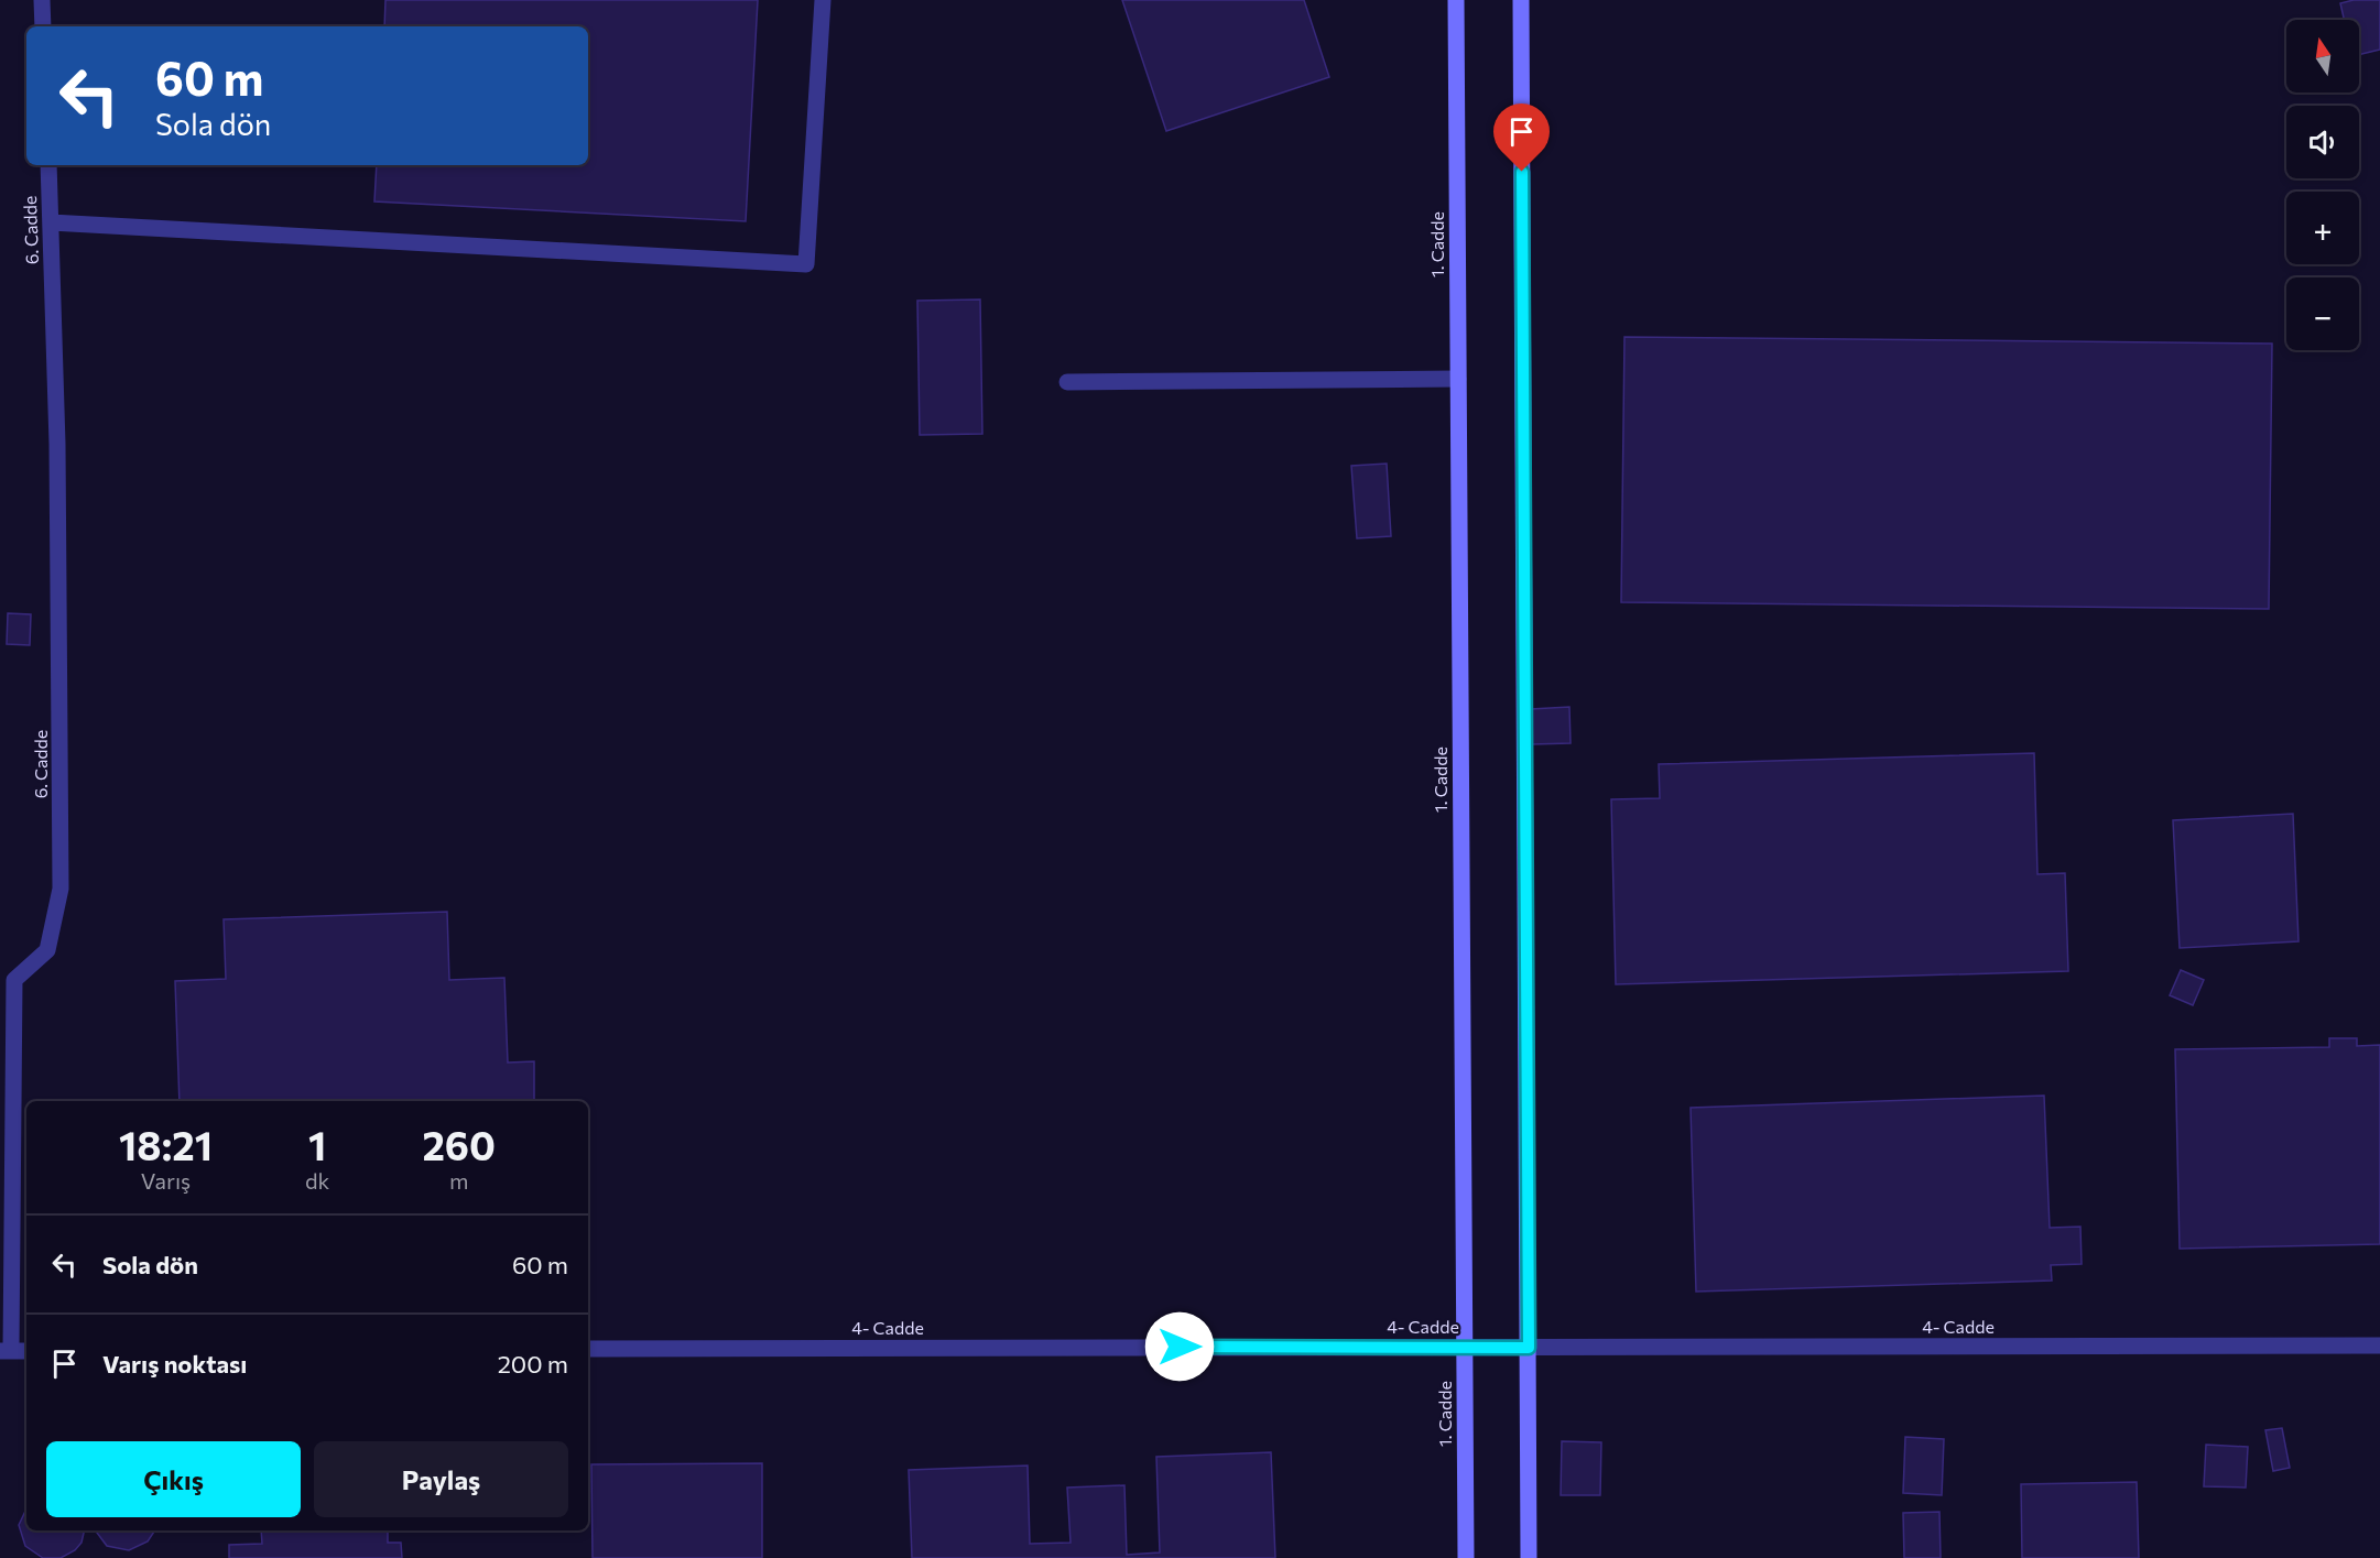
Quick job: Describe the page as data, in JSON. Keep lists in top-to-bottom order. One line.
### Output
{"streets":{"street":["1. Cadde"],"lane":["6. Cadde","4- Cadde"]},"crossings":[["1. Cadde","4- Cadde"]],"north":"top","page":{"map_buttons":["+","−"],"turn":["60 m","Sola dön"],"eta":["18:21","Varış","1","dk","260","m"],"list":[{"name":"Sola dön","value":"60 m"},{"name":"Varış noktası","value":"200 m"}],"buttons":["Çıkış","Paylaş"]}}
